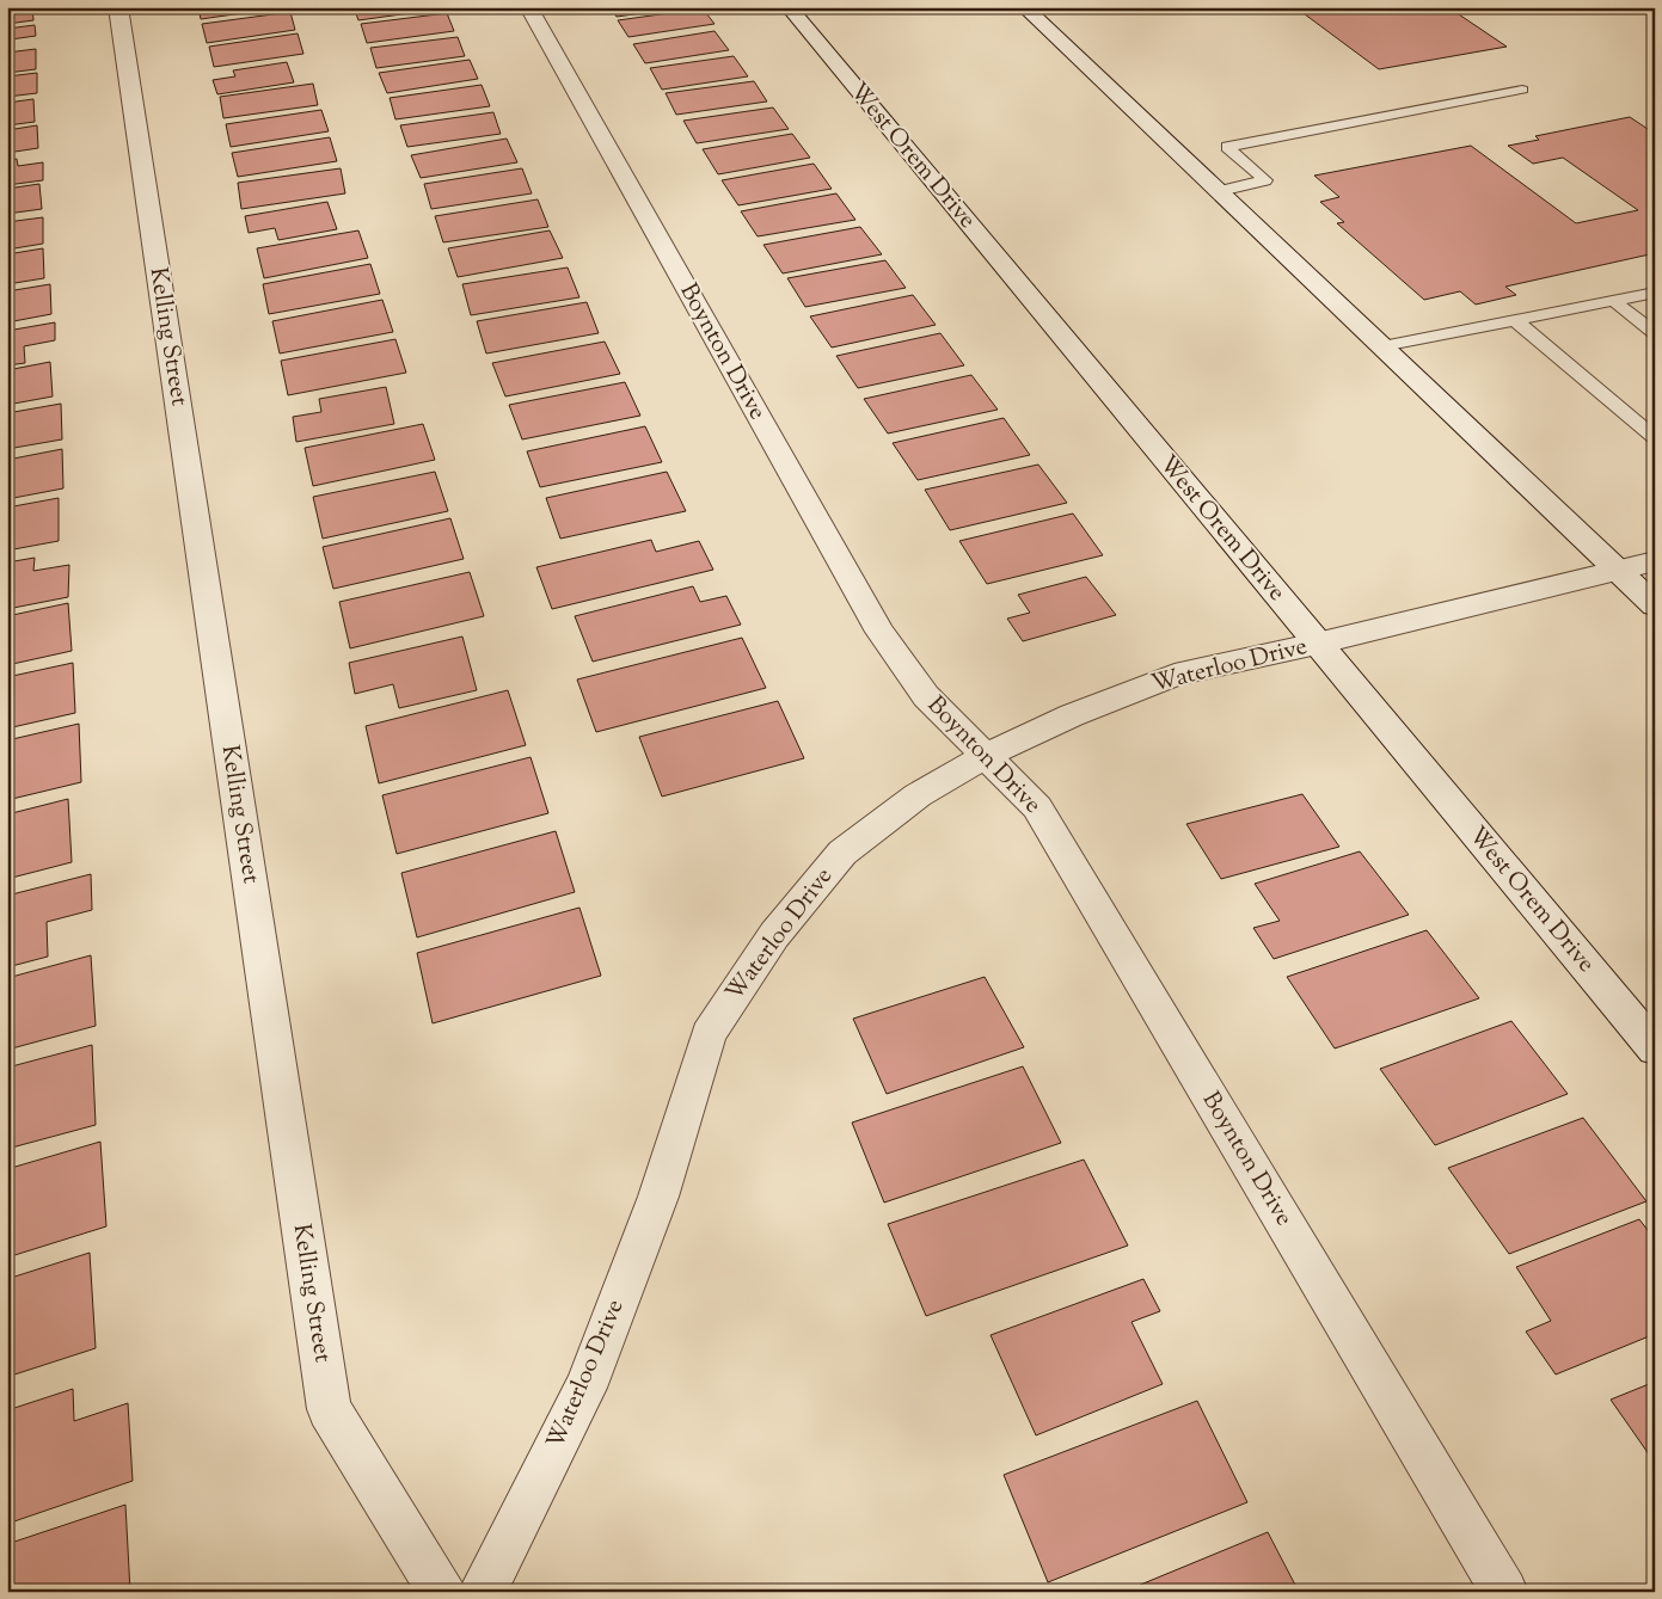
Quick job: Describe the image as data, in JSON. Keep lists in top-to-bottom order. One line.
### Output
{"streets":{"street":["West Orem Drive","Kelling Street","Boynton Drive","Waterloo Drive"]},"crossings":[["West Orem Drive","Waterloo Drive"],["Boynton Drive","Waterloo Drive"]]}
